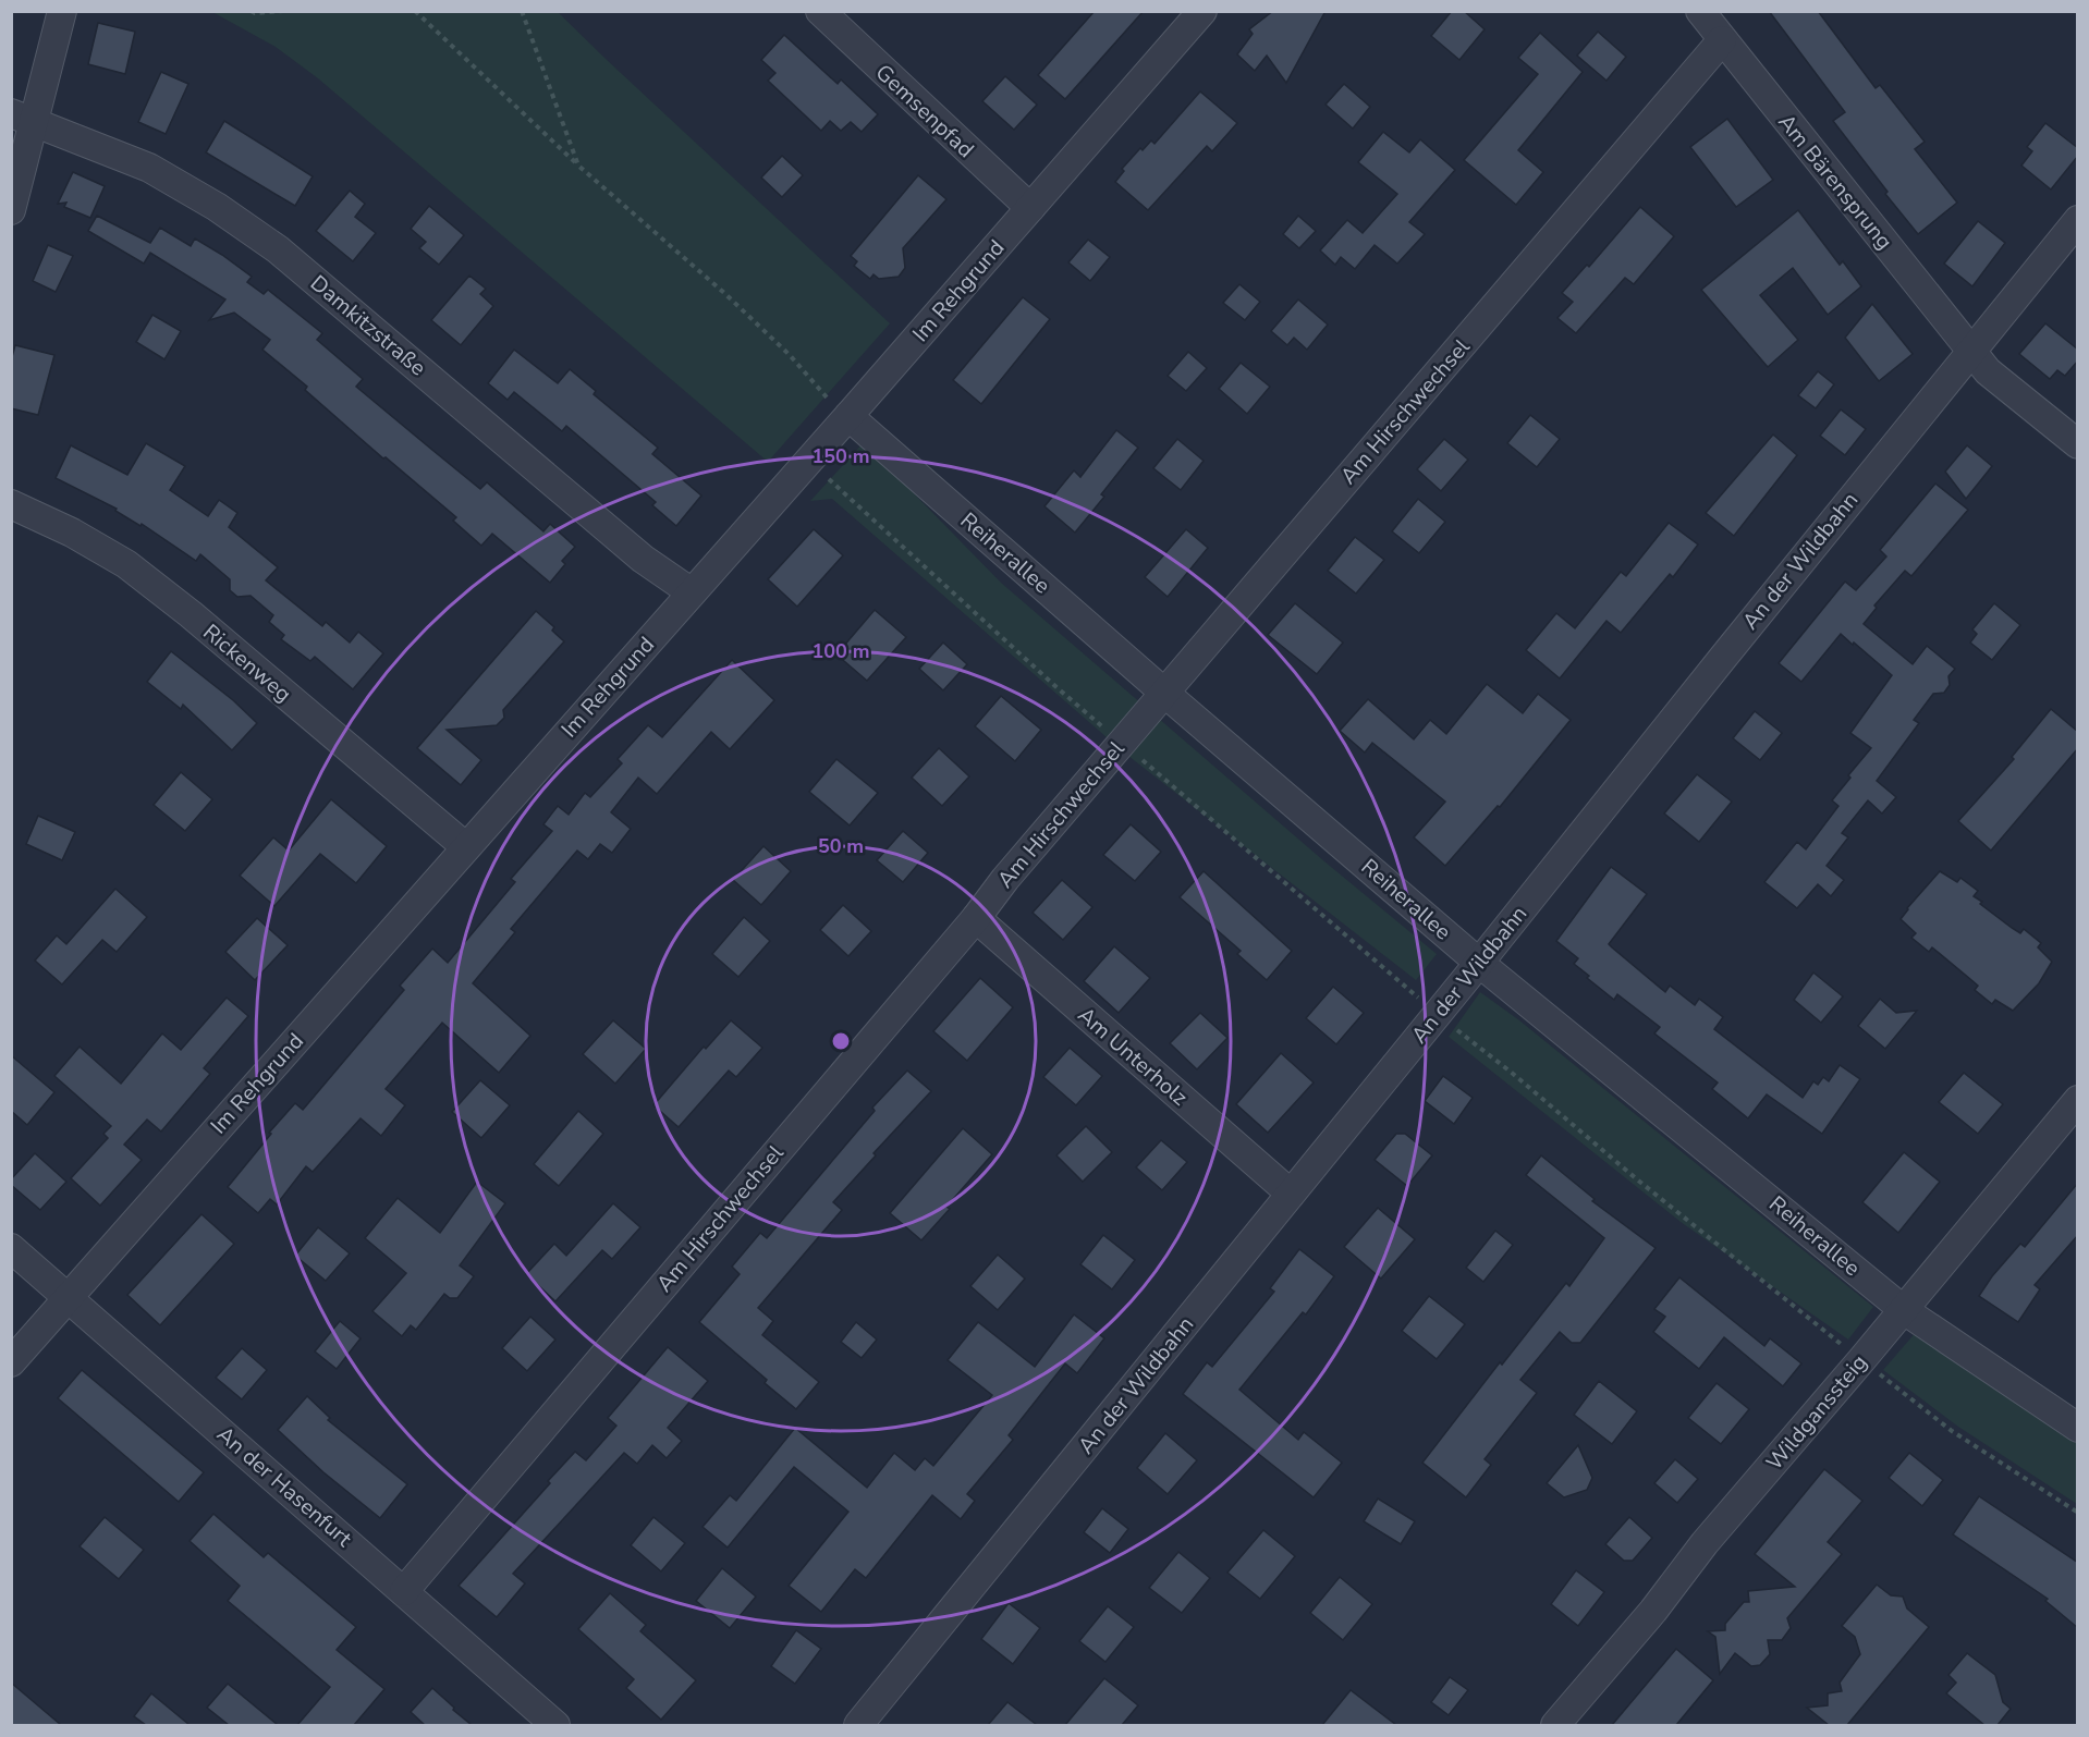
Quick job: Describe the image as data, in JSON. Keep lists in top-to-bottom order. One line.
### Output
{"streets":{"street":["Gemsenpfad","Am Bärensprung","Im Rehgrund","Damkitzstraße","Am Hirschwechsel","Reiherallee","An der Wildbahn","Rickenweg","Am Unterholz","Wildganssteig","An der Hasenfurt"]},"crossings":[["Gemsenpfad","Im Rehgrund"],["Am Bärensprung","Am Hirschwechsel"],["Am Bärensprung","An der Wildbahn"],["Im Rehgrund","Damkitzstraße"],["Im Rehgrund","Reiherallee"],["Im Rehgrund","Rickenweg"],["Im Rehgrund","An der Hasenfurt"],["Am Hirschwechsel","Reiherallee"],["Am Hirschwechsel","Am Unterholz"],["Am Hirschwechsel","An der Hasenfurt"],["Reiherallee","An der Wildbahn"],["Reiherallee","Wildganssteig"],["An der Wildbahn","Am Unterholz"]],"rings":["150 m","100 m","50 m"]}
